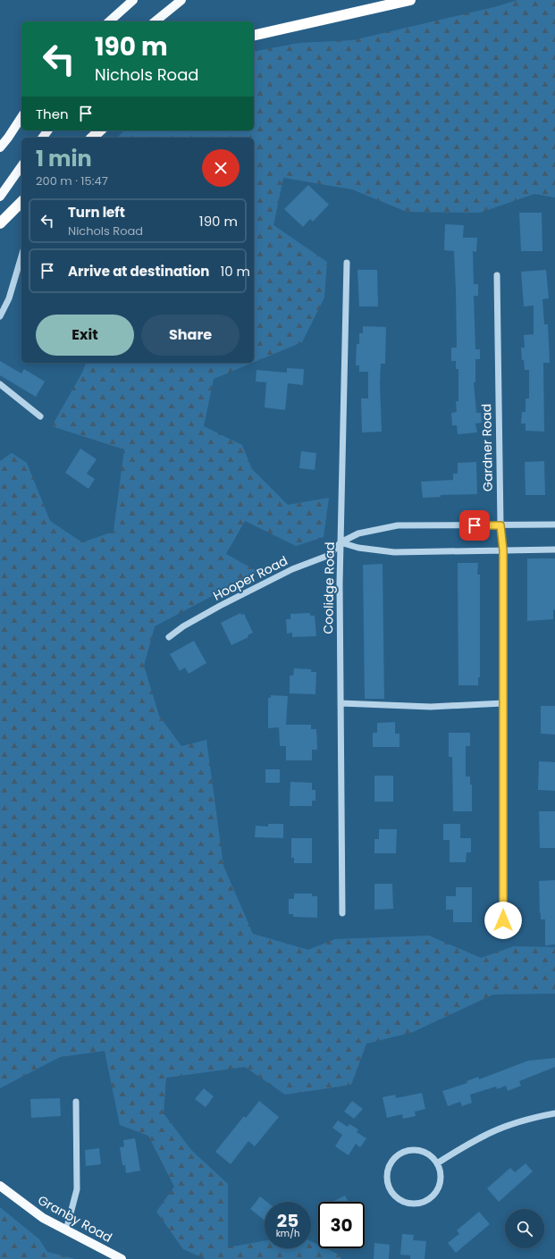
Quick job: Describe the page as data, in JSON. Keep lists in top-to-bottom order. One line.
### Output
{"streets":{"main road":["Granby Road"],"street":["Gardner Road","Hooper Road","Coolidge Road"]},"crossings":[["Gardner Road","Hooper Road"],["Hooper Road","Coolidge Road"]],"page":{"turn":["190 m","Nichols Road"],"then":"Then","heading":["1 min","200 m · 15:47"],"list":[{"name":"Turn left","note":"Nichols Road","value":"190 m"},{"name":"Arrive at destination","value":"10 m"}],"buttons":["Exit","Share"],"speed":"25 km/h","limit":"30"}}
